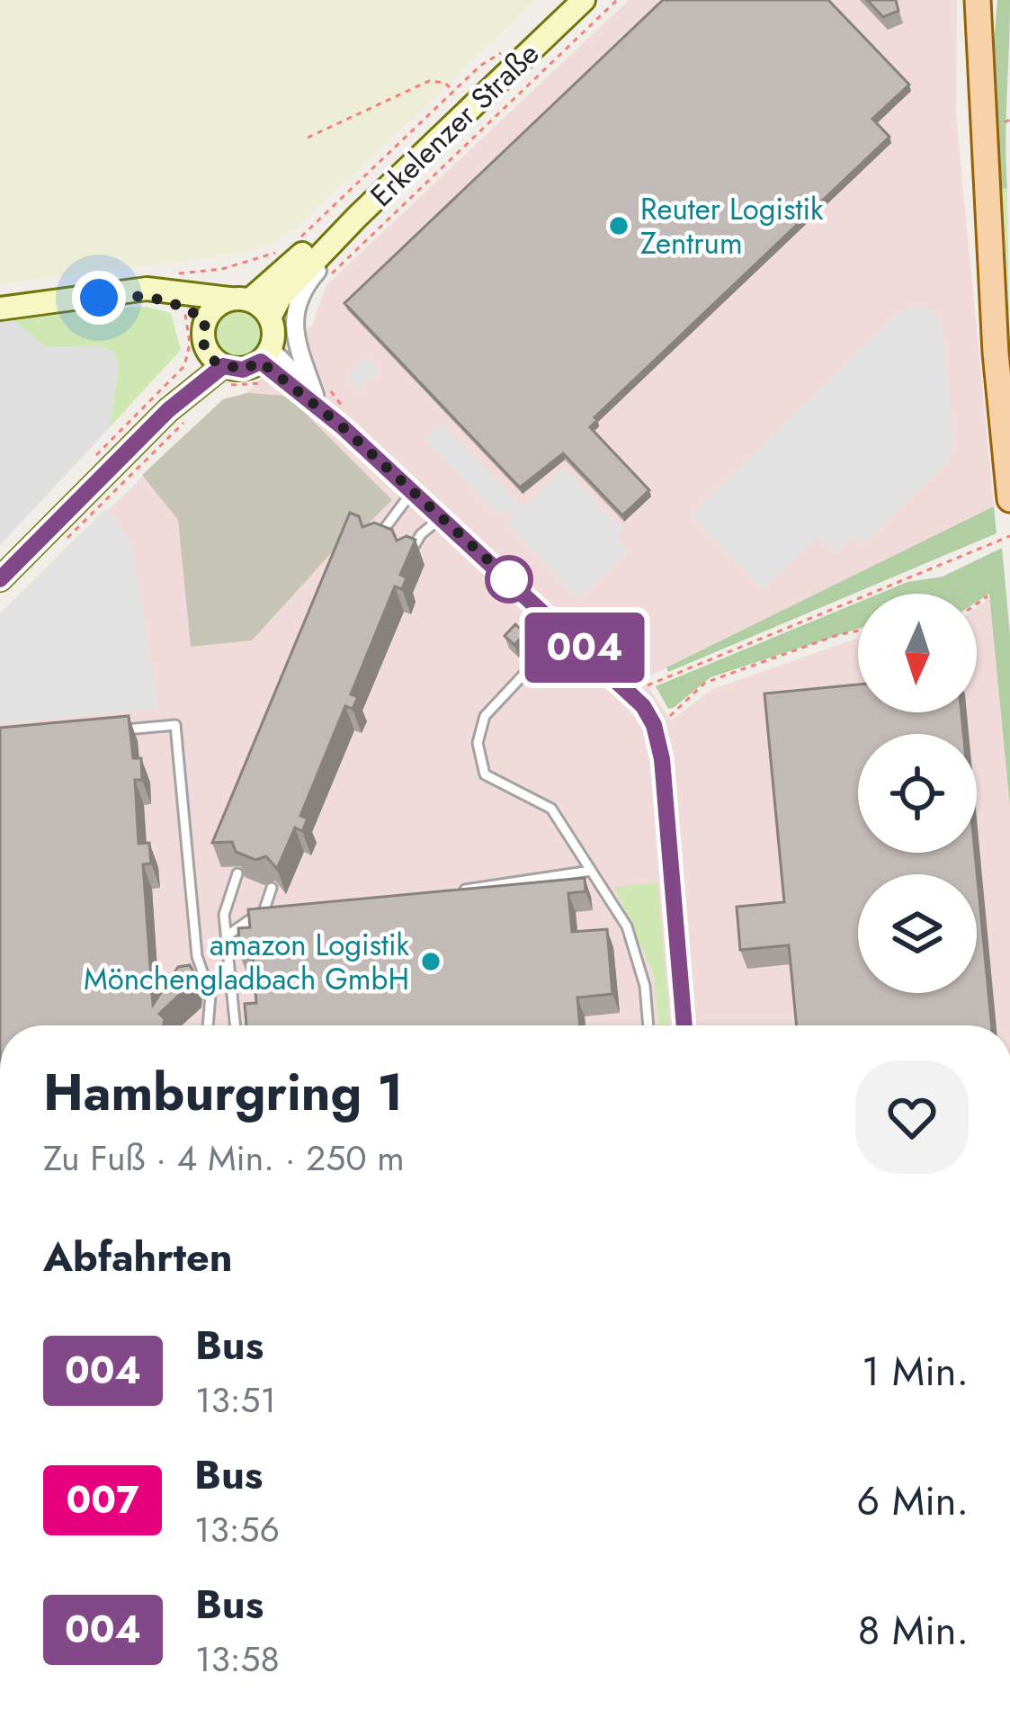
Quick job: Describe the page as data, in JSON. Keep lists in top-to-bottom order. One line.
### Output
{"streets":{"main road":["Erkelenzer Straße"]},"places":["Reuter Logistik Zentrum","amazon Logistik Mönchengladbach GmbH"],"lines":["bus line 004"],"north":"bottom","page":{"on_map":"004","heading":[["Hamburgring 1","Zu Fuß · 4 Min. · 250 m"],"Abfahrten"],"list":[{"mark":"004","name":"Bus","note":"13:51","value":"1 Min."},{"mark":"007","name":"Bus","note":"13:56","value":"6 Min."},{"mark":"004","name":"Bus","note":"13:58","value":"8 Min."}]}}
